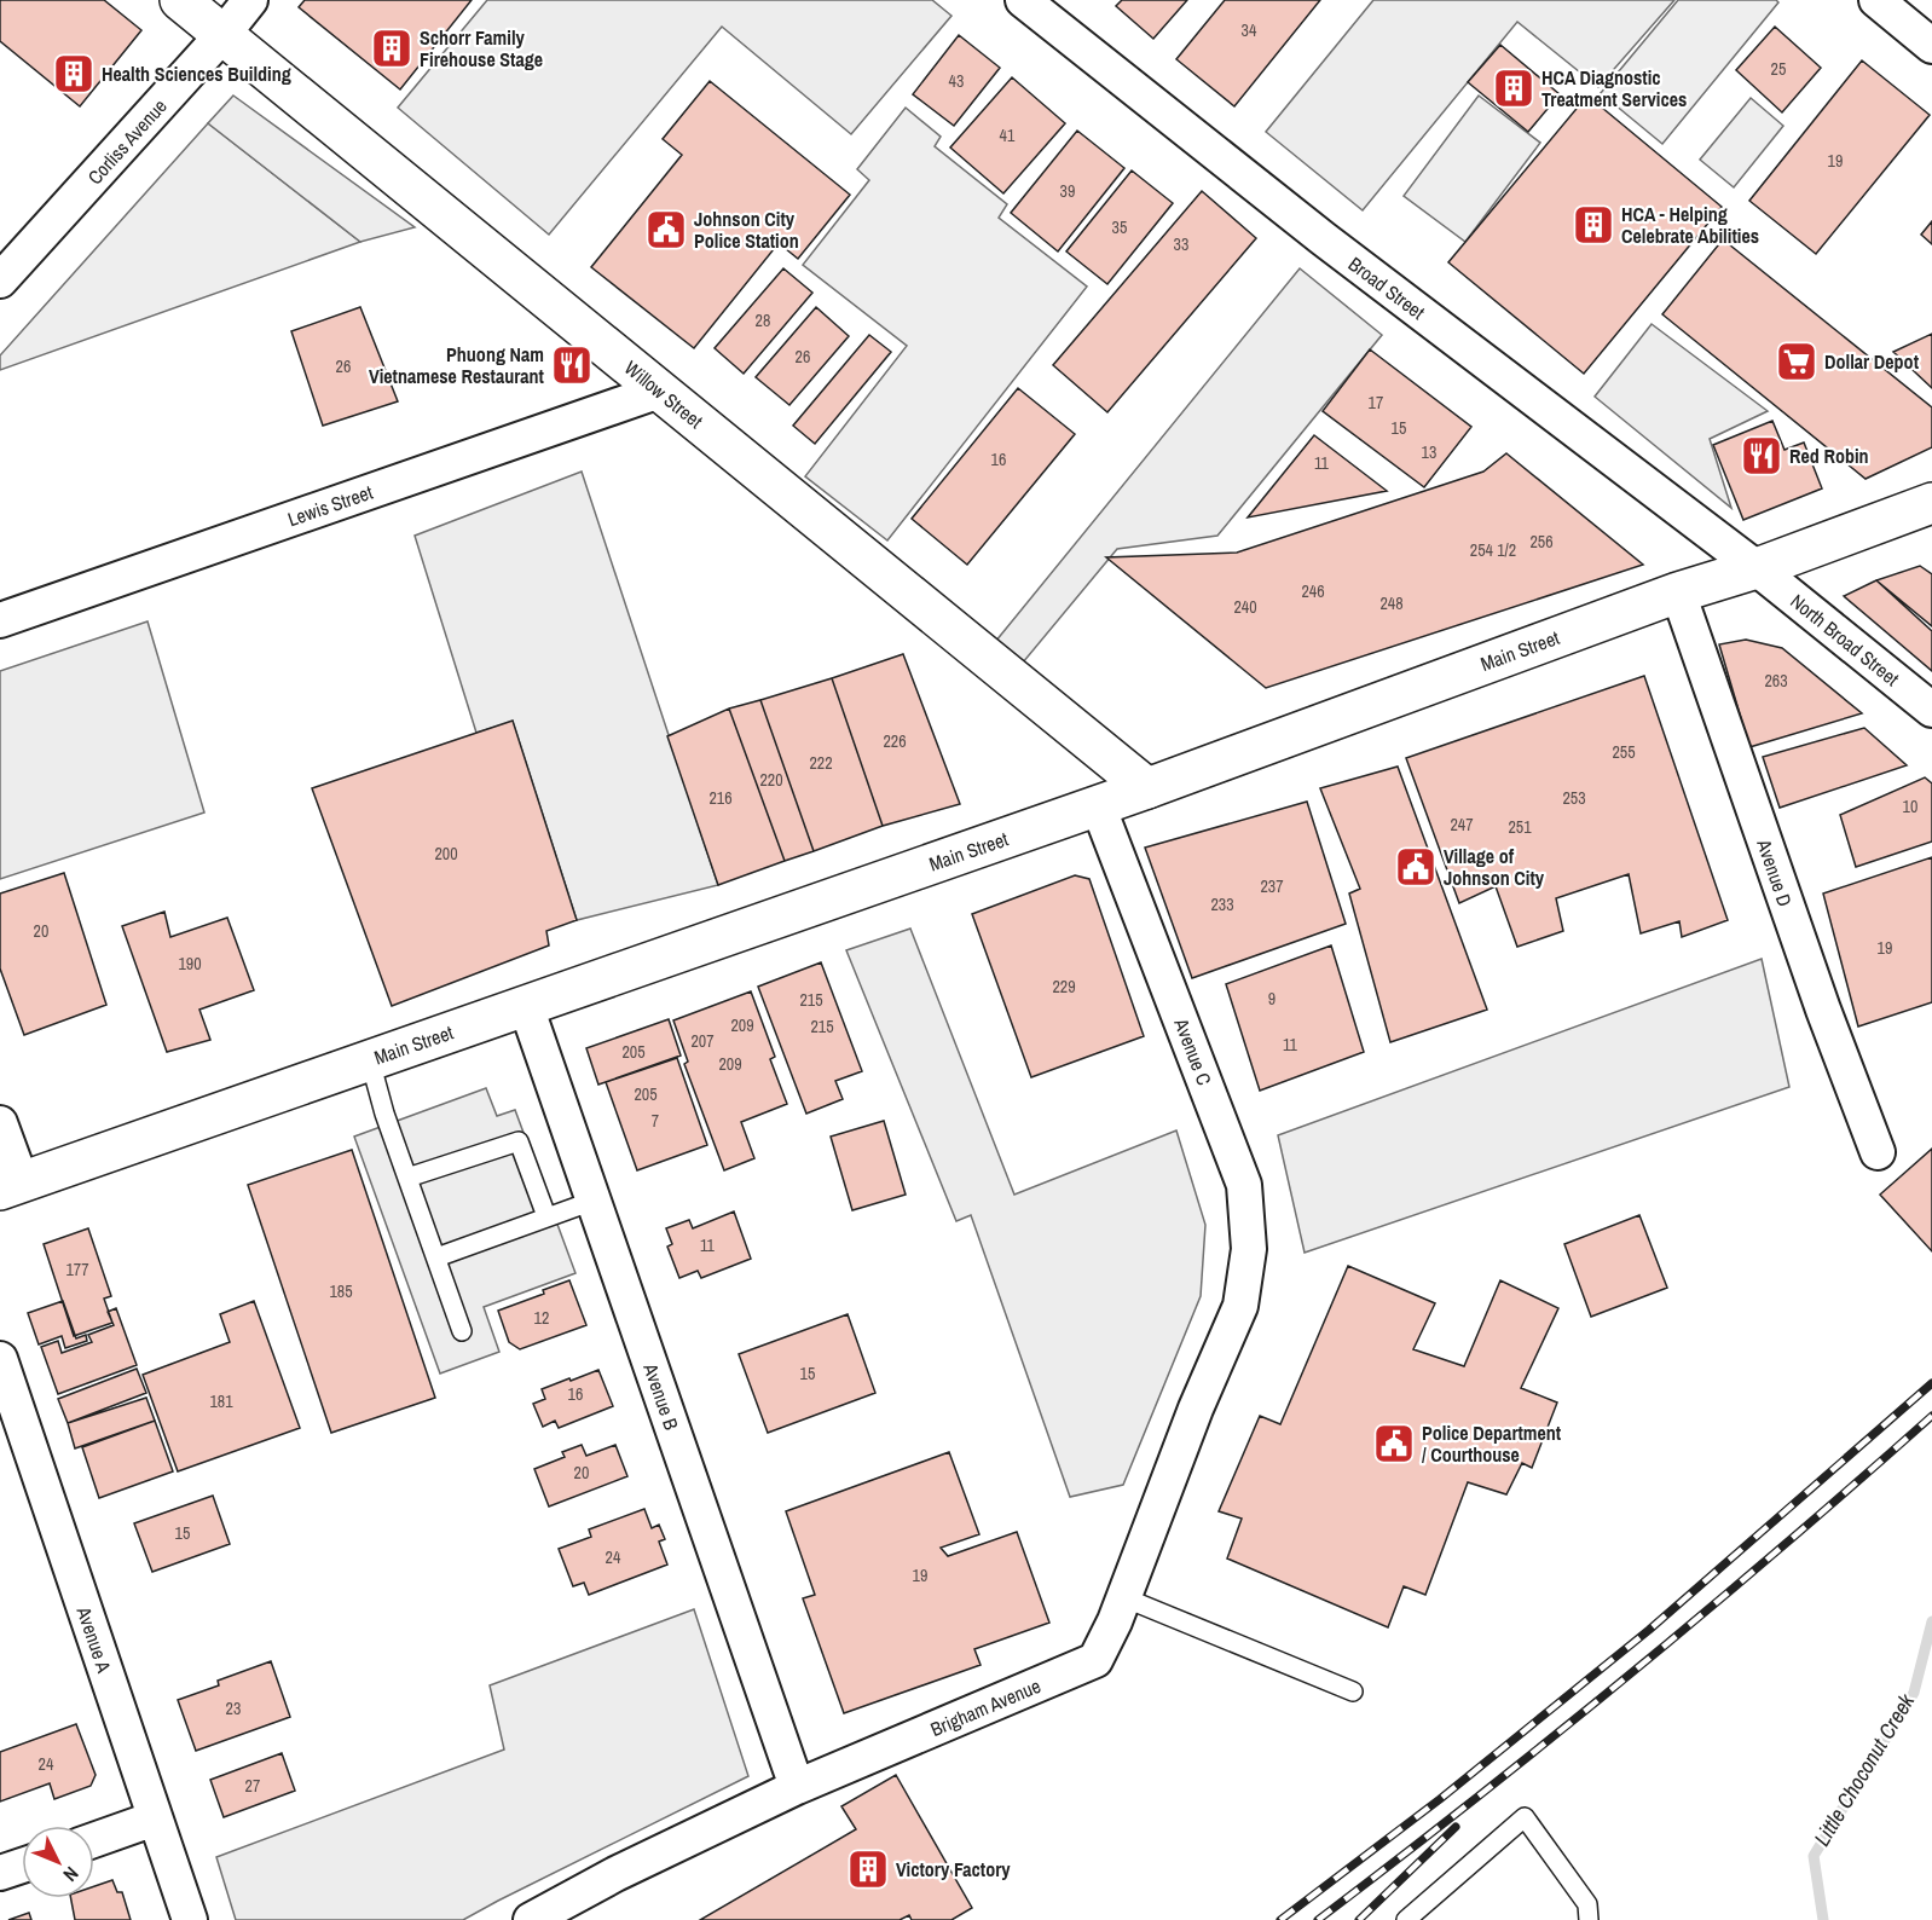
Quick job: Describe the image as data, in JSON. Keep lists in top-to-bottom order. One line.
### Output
{"streets":{"main road":["Willow Street","Main Street"],"street":["Corliss Avenue","Broad Street","Lewis Street","North Broad Street","Avenue D","Avenue C","Avenue B","Avenue A","Brigham Avenue"]},"crossings":[["Corliss Avenue","Willow Street"],["Broad Street","North Broad Street"],["Broad Street","Main Street"],["Willow Street","Lewis Street"],["Willow Street","Main Street"],["North Broad Street","Main Street"],["Main Street","Avenue D"],["Main Street","Avenue C"],["Main Street","Avenue B"],["Avenue C","Brigham Avenue"],["Avenue B","Brigham Avenue"]],"water":["Little Choconut Creek"],"places":{"building":["Schorr Family Firehouse Stage","Health Sciences Building","HCA Diagnostic Treatment Services","HCA - Helping Celebrate Abilities","Victory Factory"],"public building":["Johnson City Police Station","Village of Johnson City","Police Department / Courthouse"],"supermarket":["Dollar Depot"],"restaurant":["Phuong Nam Vietnamese Restaurant","Red Robin"]},"house_numbers":["34","25","43","41","19","39","35","33","28","26","26","17","15","13","16","11","256","254 1/2","246","248","240","263","226","255","222","220","216","253","10","247","251","200","237","233","20","19","190","229","9","215","209","215","207","11","205","209","205","7","11","177","185","12","15","16","181","20","15","24","19","23","24","27"],"north":"bottom right"}
